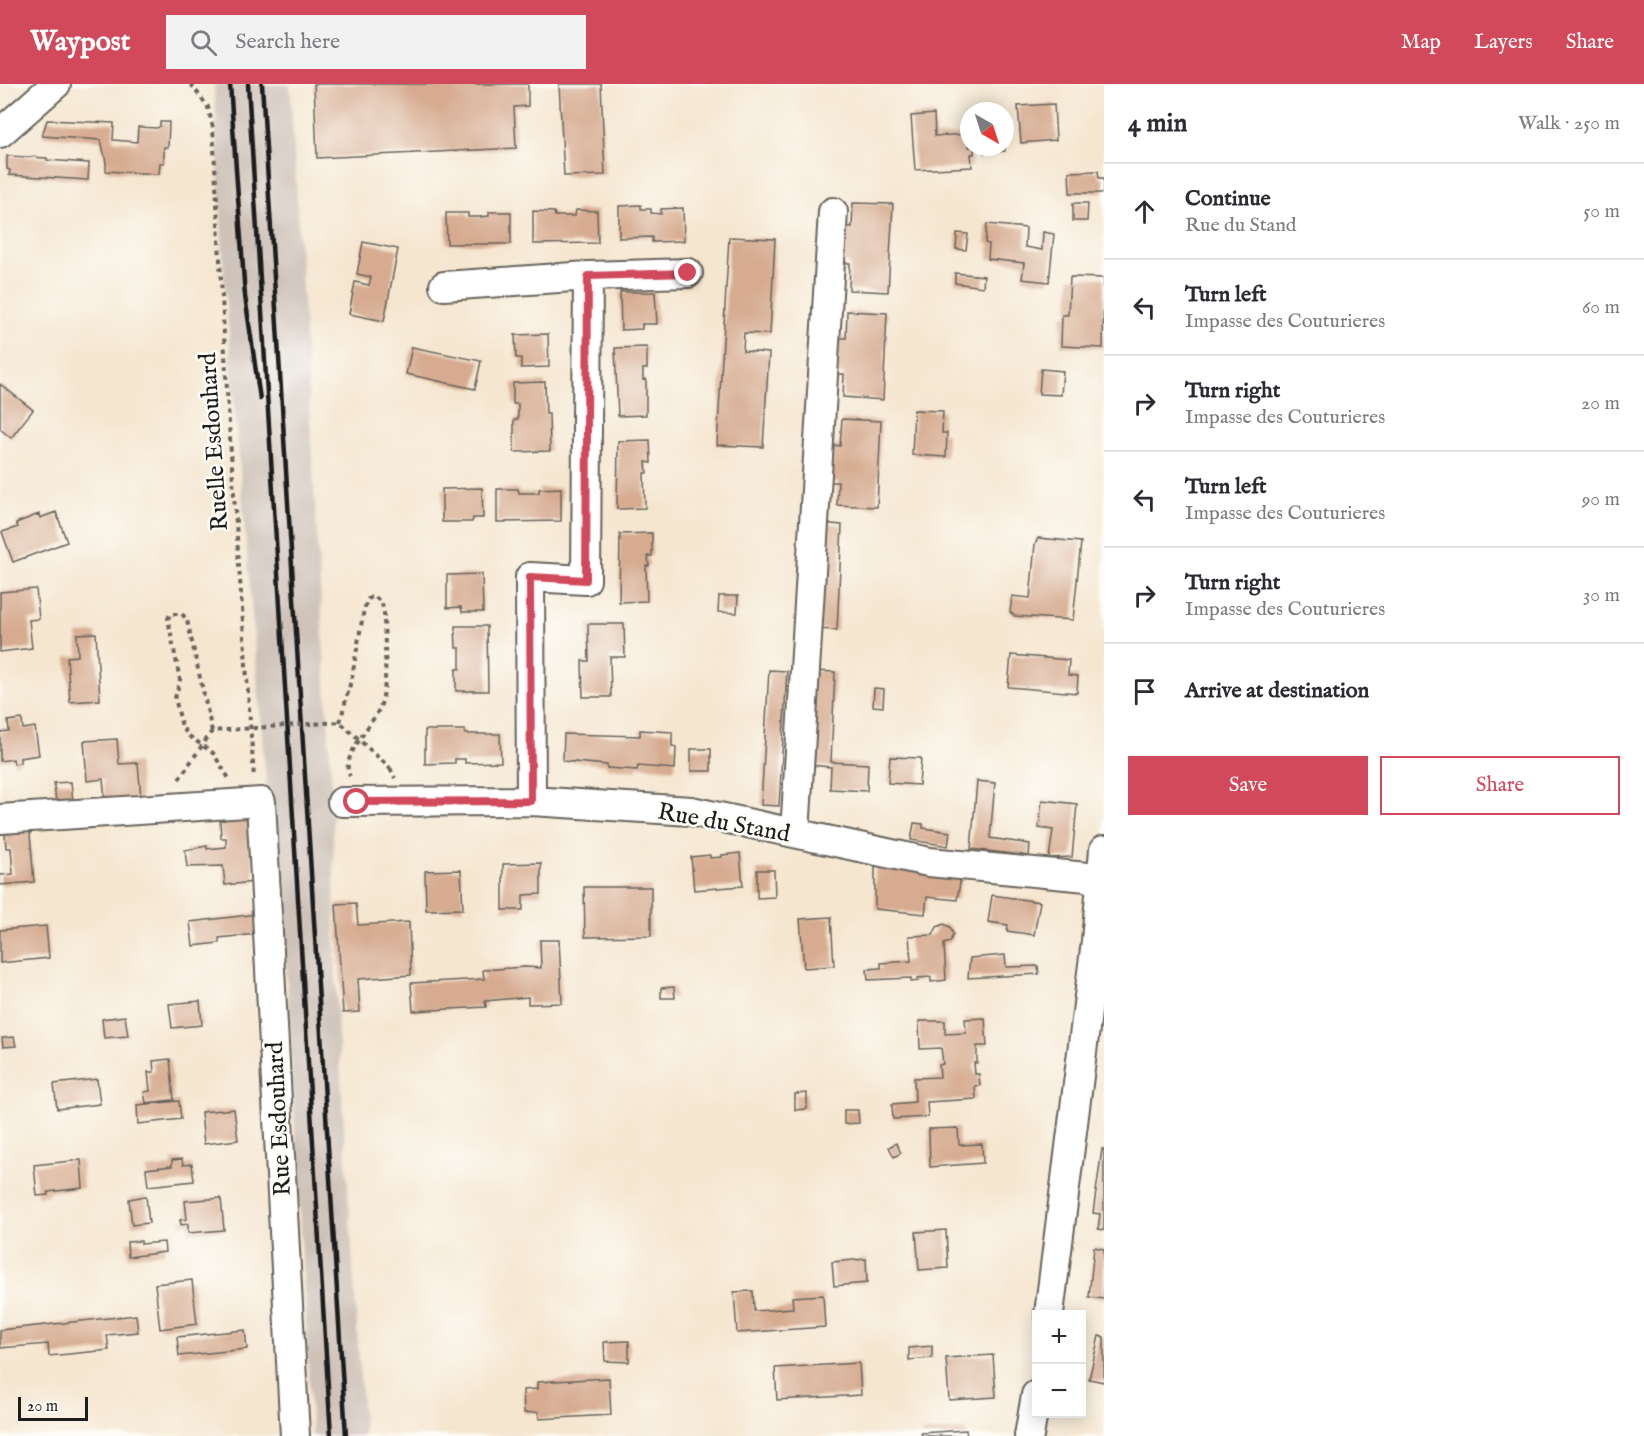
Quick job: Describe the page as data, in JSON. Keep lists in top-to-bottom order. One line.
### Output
{"streets":{"street":["Rue du Stand","Rue Esdouhard"],"path":["Ruelle Esdouhard"]},"crossings":[["Ruelle Esdouhard","Rue Esdouhard"]],"scale_bar":"20 m","north":"bottom right","page":{"header":"Waypost","search":"Search here","nav":["Map","Layers","Share"],"heading":["4 min","Walk · 250 m"],"list":[["Continue","Rue du Stand","50 m"],["Turn left","Impasse des Couturieres","60 m"],["Turn right","Impasse des Couturieres","20 m"],["Turn left","Impasse des Couturieres","90 m"],["Turn right","Impasse des Couturieres","30 m"],"Arrive at destination"],"buttons":["Save","Share"],"map_buttons":["+","−"],"scale":"20 m"}}
